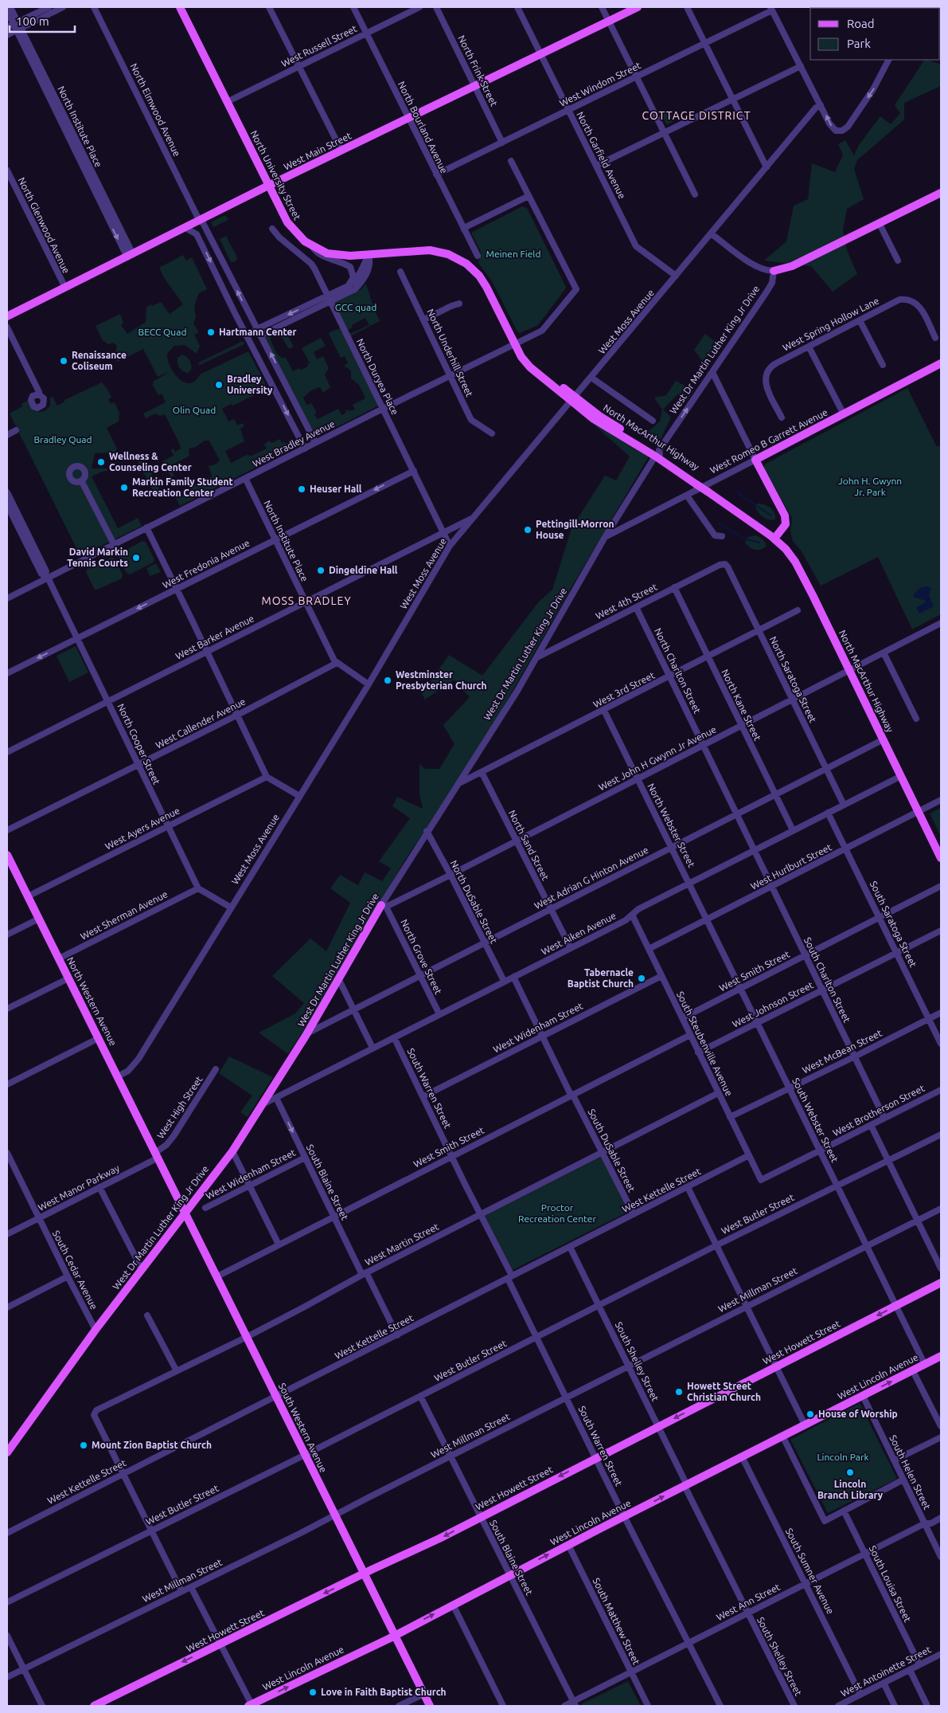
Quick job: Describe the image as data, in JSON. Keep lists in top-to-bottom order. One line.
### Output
{"streets":{"main road":["West Main Street","North University Street","West Dr Martin Luther King Jr Drive","North MacArthur Highway","West Romeo B Garrett Avenue","North Western Avenue","West Howett Street","West Lincoln Avenue","South Western Avenue"],"street":["West Russell Street","North Frink Street","West Windom Street","North Elmwood Avenue","North Institute Place","North Bourland Avenue","North Garfield Avenue","North Glenwood Avenue","West Moss Avenue","West Spring Hollow Lane","North Underhill Street","North Duryea Place","West Bradley Avenue","West Fredonia Avenue","West 4th Street","West Barker Avenue","North Charlton Street","North Saratoga Street","West 3rd Street","North Kane Street","West Callender Avenue","North Cooper Street","West John H Gwynn Jr Avenue","North Webster Street","West Ayers Avenue","North Sand Street","West Hurlburt Street","West Adrian G Hinton Avenue","North DuSable Street","West Sherman Avenue","South Saratoga Street","West Aiken Avenue","North Grove Street","West Smith Street","South Charlton Street","West Johnson Street","West Widenham Street","South Steubenville Avenue","West McBean Street","South Warren Street","West High Street","West Brotherson Street","South Webster Street","South DuSable Street","South Blaine Street","West Manor Parkway","West Kettelle Street","West Butler Street","West Martin Street","South Cedar Avenue","West Millman Street","South Shelley Street","South Helen Street","South Sumner Avenue","South Louisa Street","West Ann Street","South Matthew Street","West Antoinette Street"]},"crossings":[["West Russell Street","North Bourland Avenue"],["West Russell Street","North University Street"],["North Frink Street","West Windom Street"],["North Frink Street","West Main Street"],["West Windom Street","North Bourland Avenue"],["West Windom Street","North Garfield Avenue"],["North Elmwood Avenue","West Main Street"],["North Elmwood Avenue","West Bradley Avenue"],["North Institute Place","West Main Street"],["North Institute Place","West Moss Avenue"],["North Institute Place","West Bradley Avenue"],["North Institute Place","West Fredonia Avenue"],["North Institute Place","West Barker Avenue"],["North Institute Place","West Callender Avenue"],["North Bourland Avenue","West Main Street"],["West Main Street","North Garfield Avenue"],["West Main Street","North University Street"],["West Main Street","North Glenwood Avenue"],["North Garfield Avenue","West Moss Avenue"],["North University Street","West Moss Avenue"],["North University Street","North MacArthur Highway"],["North University Street","West Bradley Avenue"],["West Moss Avenue","North Duryea Place"],["West Moss Avenue","North MacArthur Highway"],["West Moss Avenue","West Barker Avenue"],["West Moss Avenue","North Western Avenue"],["West Dr Martin Luther King Jr Drive","North MacArthur Highway"],["West Dr Martin Luther King Jr Drive","West Romeo B Garrett Avenue"],["West Dr Martin Luther King Jr Drive","West 4th Street"],["West Dr Martin Luther King Jr Drive","West 3rd Street"],["West Dr Martin Luther King Jr Drive","West John H Gwynn Jr Avenue"],["West Dr Martin Luther King Jr Drive","West Adrian G Hinton Avenue"],["West Dr Martin Luther King Jr Drive","North DuSable Street"],["West Dr Martin Luther King Jr Drive","West Aiken Avenue"],["West Dr Martin Luther King Jr Drive","North Grove Street"],["West Dr Martin Luther King Jr Drive","South Cedar Avenue"],["West Dr Martin Luther King Jr Drive","South Western Avenue"],["North Underhill Street","West Bradley Avenue"],["North Duryea Place","West Bradley Avenue"],["North Duryea Place","West Fredonia Avenue"],["North Duryea Place","West Barker Avenue"],["North MacArthur Highway","West John H Gwynn Jr Avenue"],["North MacArthur Highway","West Hurlburt Street"],["North MacArthur Highway","West Adrian G Hinton Avenue"],["North MacArthur Highway","West Aiken Avenue"],["West Bradley Avenue","North Cooper Street"],["West Fredonia Avenue","North Cooper Street"],["West 4th Street","North Charlton Street"],["West 4th Street","North Saratoga Street"],["West 4th Street","North Kane Street"],["West Barker Avenue","North Cooper Street"],["North Charlton Street","West 3rd Street"],["North Charlton Street","West John H Gwynn Jr Avenue"],["North Charlton Street","West Adrian G Hinton Avenue"],["North Charlton Street","West Aiken Avenue"],["North Charlton Street","South Charlton Street"],["North Saratoga Street","West 3rd Street"],["North Saratoga Street","West John H Gwynn Jr Avenue"],["North Saratoga Street","West Adrian G Hinton Avenue"],["North Saratoga Street","West Aiken Avenue"],["West 3rd Street","North Kane Street"],["West 3rd Street","North Webster Street"],["West 3rd Street","North Sand Street"],["North Kane Street","West John H Gwynn Jr Avenue"],["North Kane Street","West Adrian G Hinton Avenue"],["North Kane Street","West Aiken Avenue"],["West Callender Avenue","North Cooper Street"],["North Cooper Street","West Ayers Avenue"],["North Cooper Street","West Sherman Avenue"],["West John H Gwynn Jr Avenue","North Webster Street"],["West John H Gwynn Jr Avenue","North Sand Street"],["West John H Gwynn Jr Avenue","North DuSable Street"],["West John H Gwynn Jr Avenue","North Grove Street"],["North Webster Street","West Adrian G Hinton Avenue"],["North Webster Street","West Aiken Avenue"],["North Webster Street","South Webster Street"],["West Ayers Avenue","North Western Avenue"],["North Sand Street","West Adrian G Hinton Avenue"],["North Sand Street","West Aiken Avenue"],["West Hurlburt Street","South Saratoga Street"],["West Hurlburt Street","South Charlton Street"],["West Hurlburt Street","South Steubenville Avenue"],["West Hurlburt Street","South Webster Street"],["West Adrian G Hinton Avenue","North DuSable Street"],["West Adrian G Hinton Avenue","North Grove Street"],["North DuSable Street","West Aiken Avenue"],["West Sherman Avenue","North Western Avenue"],["South Saratoga Street","West Aiken Avenue"],["South Saratoga Street","West Smith Street"],["South Saratoga Street","West Johnson Street"],["South Saratoga Street","West McBean Street"],["West Aiken Avenue","North Grove Street"],["West Aiken Avenue","South Charlton Street"],["West Aiken Avenue","South Steubenville Avenue"],["West Aiken Avenue","South Warren Street"],["West Aiken Avenue","South Webster Street"],["West Aiken Avenue","South DuSable Street"],["West Aiken Avenue","South Blaine Street"],["West Smith Street","South Charlton Street"],["West Smith Street","South Steubenville Avenue"],["West Smith Street","South Warren Street"],["West Smith Street","South Webster Street"],["West Smith Street","South DuSable Street"],["West Smith Street","South Blaine Street"],["West Smith Street","South Western Avenue"],["South Charlton Street","West Johnson Street"],["South Charlton Street","West McBean Street"],["South Charlton Street","West Brotherson Street"],["North Western Avenue","West High Street"],["North Western Avenue","West Manor Parkway"],["North Western Avenue","South Western Avenue"],["West Johnson Street","South Steubenville Avenue"],["West Johnson Street","South Webster Street"],["West Widenham Street","South Steubenville Avenue"],["West Widenham Street","South Warren Street"],["West Widenham Street","South DuSable Street"],["West Widenham Street","South Blaine Street"],["South Steubenville Avenue","West McBean Street"],["South Steubenville Avenue","West Brotherson Street"],["South Steubenville Avenue","West Kettelle Street"],["South Steubenville Avenue","West Martin Street"],["West McBean Street","South Webster Street"],["South Warren Street","West Kettelle Street"],["South Warren Street","West Butler Street"],["South Warren Street","West Martin Street"],["South Warren Street","West Millman Street"],["South Warren Street","West Howett Street"],["South Warren Street","West Lincoln Avenue"],["South Warren Street","West Ann Street"],["West High Street","West Manor Parkway"],["West High Street","South Western Avenue"],["West Brotherson Street","South Webster Street"],["South Webster Street","West Butler Street"],["South Webster Street","West Millman Street"],["South Webster Street","West Howett Street"],["South Webster Street","West Lincoln Avenue"],["South DuSable Street","West Kettelle Street"],["South DuSable Street","West Martin Street"],["South Blaine Street","West Kettelle Street"],["South Blaine Street","West Butler Street"],["South Blaine Street","West Martin Street"],["South Blaine Street","West Millman Street"],["South Blaine Street","West Howett Street"],["South Blaine Street","West Lincoln Avenue"],["South Blaine Street","West Ann Street"],["West Manor Parkway","South Cedar Avenue"],["West Manor Parkway","South Western Avenue"],["West Kettelle Street","West Martin Street"],["West Kettelle Street","South Shelley Street"],["West Kettelle Street","South Western Avenue"],["West Butler Street","South Shelley Street"],["West Butler Street","South Western Avenue"],["West Martin Street","South Western Avenue"],["West Millman Street","South Shelley Street"],["West Millman Street","South Western Avenue"],["West Howett Street","South Shelley Street"],["West Howett Street","South Western Avenue"],["South Shelley Street","West Lincoln Avenue"],["South Shelley Street","West Ann Street"],["West Lincoln Avenue","South Western Avenue"],["West Lincoln Avenue","South Helen Street"],["West Lincoln Avenue","South Sumner Avenue"],["West Lincoln Avenue","South Matthew Street"],["South Helen Street","West Ann Street"],["South Sumner Avenue","West Ann Street"],["South Sumner Avenue","West Antoinette Street"],["South Louisa Street","West Ann Street"],["South Louisa Street","West Antoinette Street"],["West Ann Street","South Matthew Street"]],"one_way":["West Fredonia Avenue","West Howett Street","West Lincoln Avenue"],"districts":["COTTAGE DISTRICT","MOSS BRADLEY"],"parks":["Meinen Field","GCC quad","BECC Quad","Olin Quad","Bradley Quad","John H. Gwynn Jr. Park","Proctor Recreation Center","Lincoln Park"],"places":["Hartmann Center","Renaissance Coliseum","Bradley University","Wellness & Counseling Center","Markin Family Student Recreation Center","Heuser Hall","Pettingill-Morron House","David Markin Tennis Courts","Dingeldine Hall","Westminster Presbyterian Church","Tabernacle Baptist Church","Howett Street Christian Church","House of Worship","Mount Zion Baptist Church","Lincoln Branch Library","Love in Faith Baptist Church"],"legend":["Road","Park"],"scale_bar":"100 m"}
